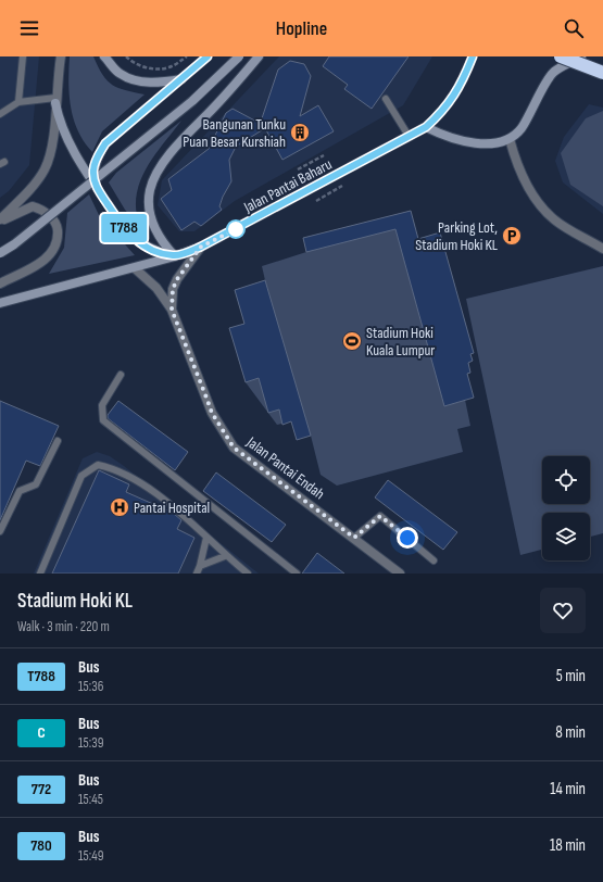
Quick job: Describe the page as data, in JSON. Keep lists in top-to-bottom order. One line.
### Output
{"streets":{"main road":["Jalan Pantai Baharu"],"street":["Jalan Pantai Endah"]},"crossings":[["Jalan Pantai Baharu","Jalan Pantai Endah"]],"places":{"building":["Bangunan Tunku Puan Besar Kurshiah"],"parking":["Parking Lot, Stadium Hoki KL"],"sports":["Stadium Hoki Kuala Lumpur"],"hospital":["Pantai Hospital"]},"lines":["bus line T788"],"page":{"header":"Hopline","on_map":"T788","heading":["Stadium Hoki KL","Walk · 3 min · 220 m"],"list":[{"mark":"T788","name":"Bus","note":"15:36","value":"5 min"},{"mark":"C","name":"Bus","note":"15:39","value":"8 min"},{"mark":"772","name":"Bus","note":"15:45","value":"14 min"},{"mark":"780","name":"Bus","note":"15:49","value":"18 min"}]}}
